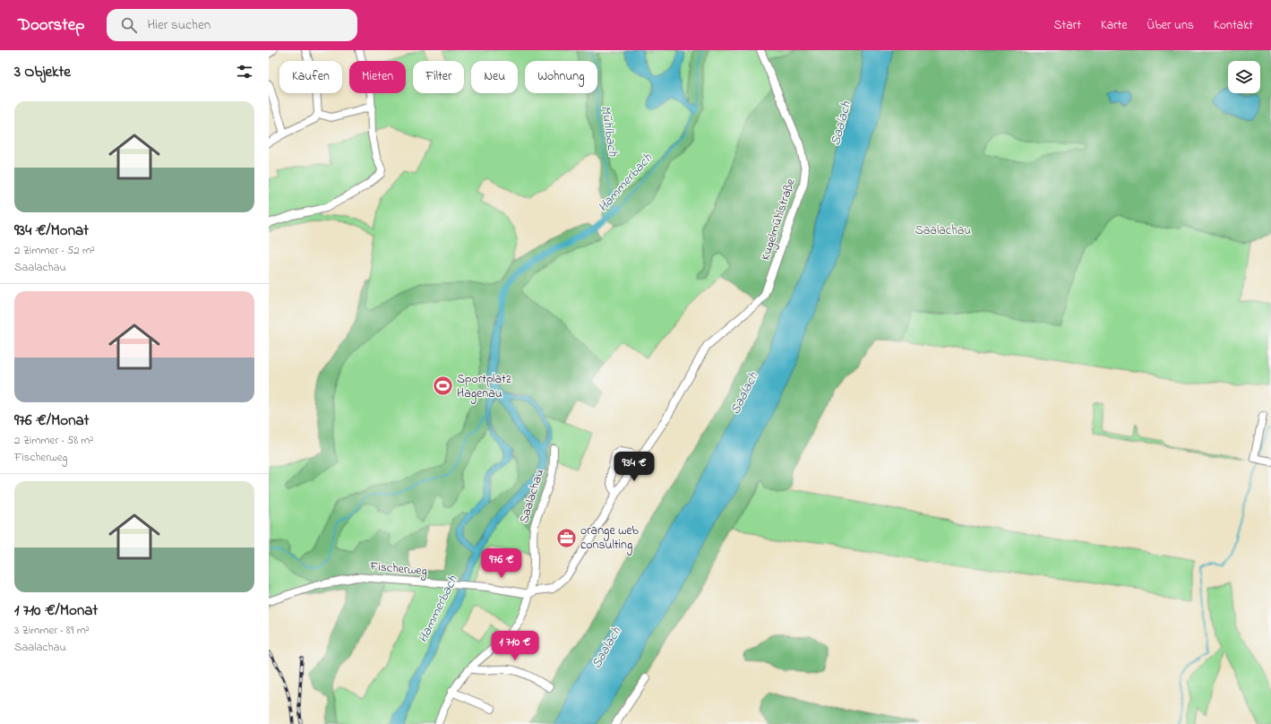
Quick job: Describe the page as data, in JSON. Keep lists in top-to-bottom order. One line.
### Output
{"streets":{"street":["Kugelmühlstraße","Saalachau","Fischerweg"]},"crossings":[["Saalachau","Fischerweg"]],"water":["Saalach","Mühlbach","Hammerbach"],"parks":["Saalachau"],"places":{"sports":["Sportplatz Hagenau"],"office":["orange web consulting"]},"page":{"header":"Doorstep","search":"Hier suchen","nav":["Start","Karte","Über uns","Kontakt"],"heading":"3 Objekte","chip":["Kaufen","Mieten","Filter","Neu","Wohnung"],"list":[{"name":"934 €/Monat","note":"2 Zimmer · 52 m² · Saalachau"},{"name":"976 €/Monat","note":"2 Zimmer · 58 m² · Fischerweg"},{"name":"1 710 €/Monat","note":"3 Zimmer · 89 m² · Saalachau"}],"price":["934 €","976 €","1 710 €"]}}
